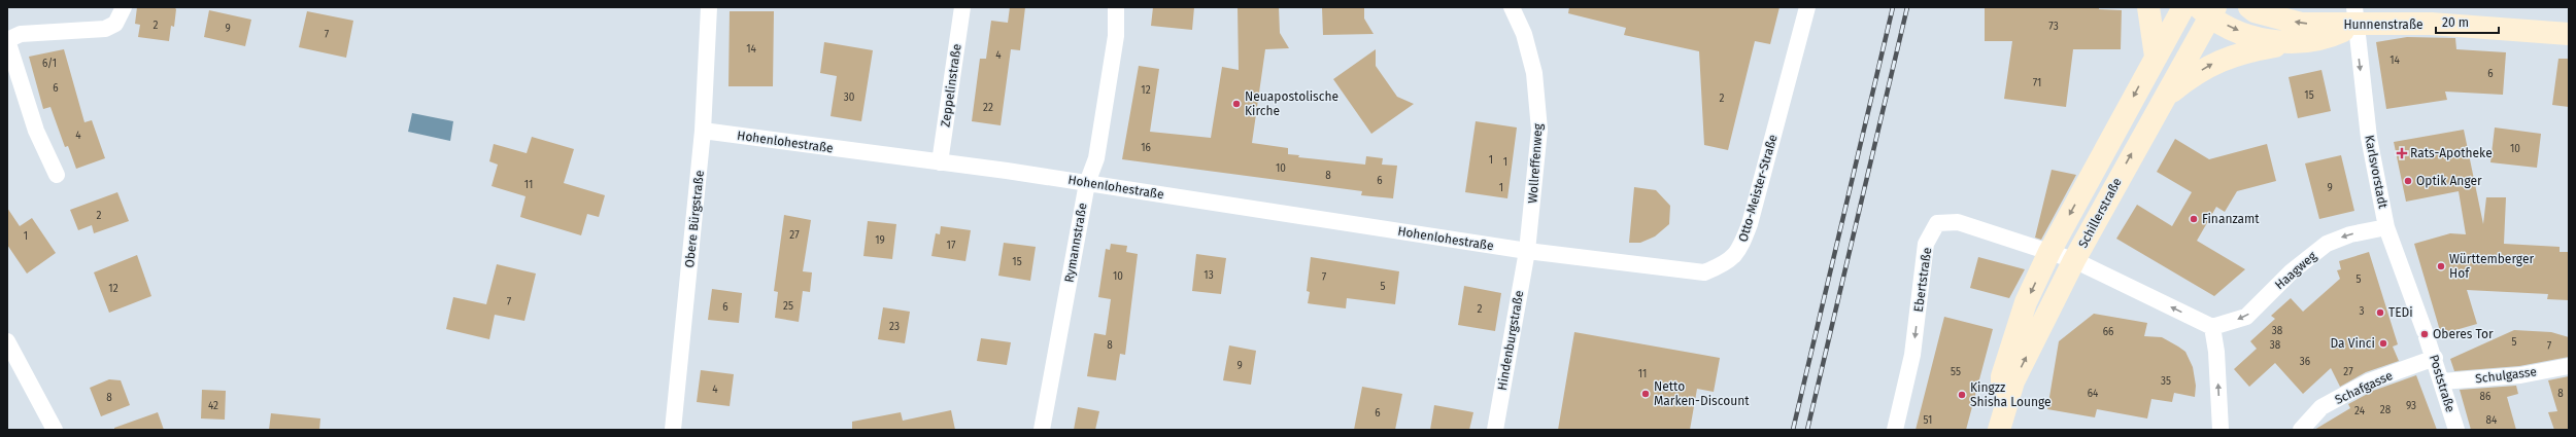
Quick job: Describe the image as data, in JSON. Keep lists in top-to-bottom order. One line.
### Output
{"streets":{"main road":["Hunnenstraße","Schillerstraße"],"street":["Zeppelinstraße","Hohenlohestraße","Wollreffenweg","Karlsvorstadt","Otto-Meister-Straße","Obere Bürgstraße","Rymannstraße","Haagweg","Ebertstraße","Hindenburgstraße","Schulgasse","Poststraße","Schafgasse"]},"crossings":[["Hunnenstraße","Karlsvorstadt"],["Zeppelinstraße","Hohenlohestraße"],["Hohenlohestraße","Wollreffenweg"],["Hohenlohestraße","Otto-Meister-Straße"],["Hohenlohestraße","Obere Bürgstraße"],["Hohenlohestraße","Rymannstraße"],["Hohenlohestraße","Hindenburgstraße"],["Wollreffenweg","Otto-Meister-Straße"],["Wollreffenweg","Hindenburgstraße"],["Karlsvorstadt","Haagweg"],["Karlsvorstadt","Poststraße"],["Otto-Meister-Straße","Hindenburgstraße"],["Schillerstraße","Ebertstraße"],["Schulgasse","Poststraße"],["Poststraße","Schafgasse"]],"one_way":["Karlsvorstadt","Haagweg"],"places":{"other":["Neuapostolische Kirche","Optik Anger","Finanzamt","Württemberger Hof","TEDi","Oberes Tor","Da Vinci","Netto Marken-Discount","Kingzz Shisha Lounge"],"health":["Rats-Apotheke"]},"house_numbers":["2","73","9","7","14","4","14","6/1","6","71","6","12","15","30","2","22","4","16","10","1","1","10","8","6","11","1","9","2","27","1","19","17","15","13","10","7","5","5","12","7","25","6","2","3","23","38","66","5","8","38","7","36","9","55","27","11","35","4","64","8","86","8","42","93","28","24","6","51","84"],"scale_bar":"20 m"}
